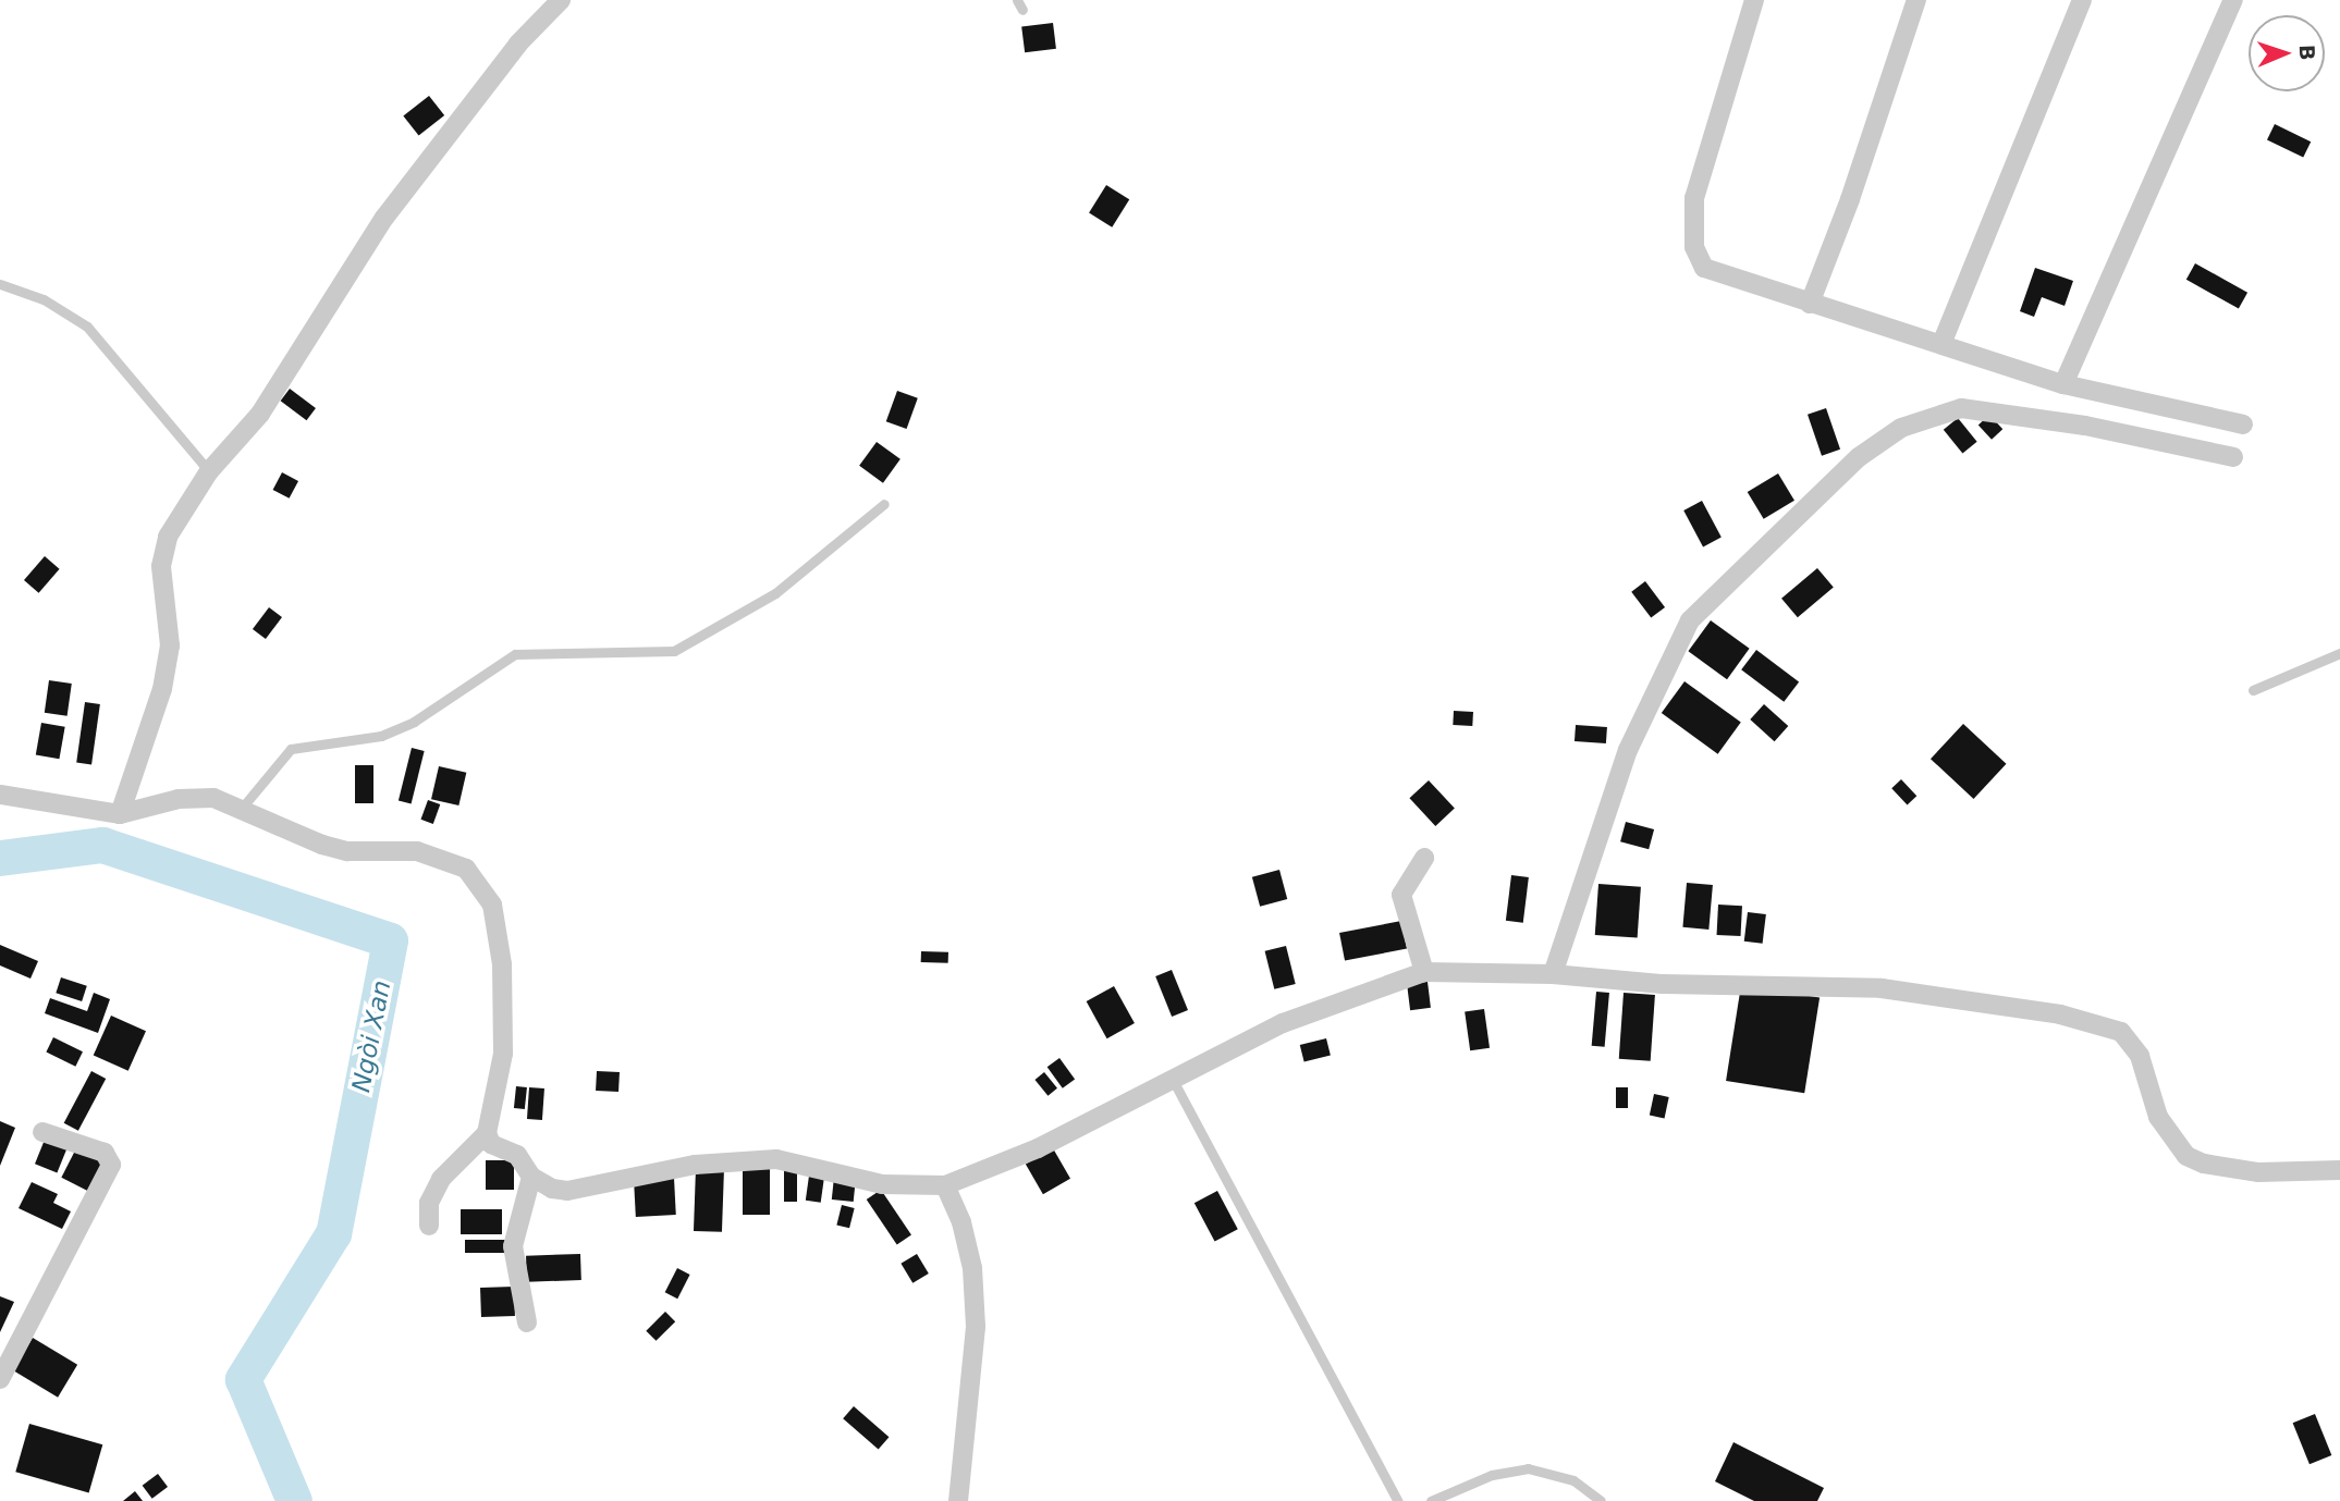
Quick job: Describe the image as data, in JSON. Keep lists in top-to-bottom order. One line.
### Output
{"water":["Ngòi Xan"],"north":"right"}
